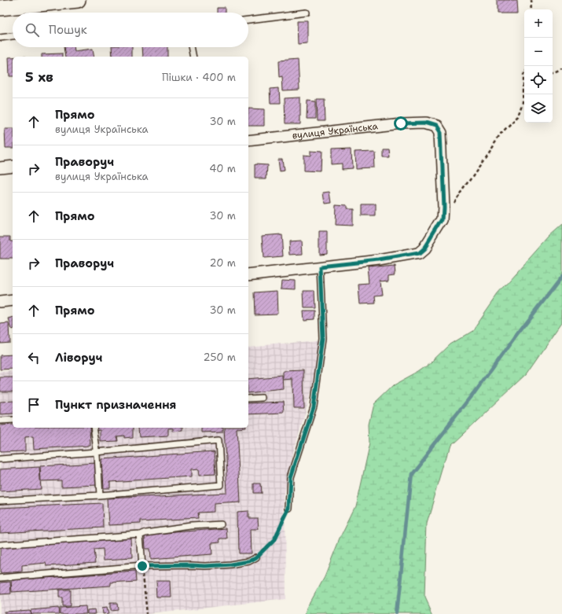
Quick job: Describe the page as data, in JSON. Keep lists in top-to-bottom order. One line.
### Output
{"streets":{"street":["вулиця Українська"]},"page":{"map_buttons":["+","−"],"search":"Пошук","heading":["5 хв","Пішки · 400 m"],"list":[["Прямо","вулиця Українська","30 m"],["Праворуч","вулиця Українська","40 m"],["Прямо","30 m"],["Праворуч","20 m"],["Прямо","30 m"],["Ліворуч","250 m"],"Пункт призначення"]}}
